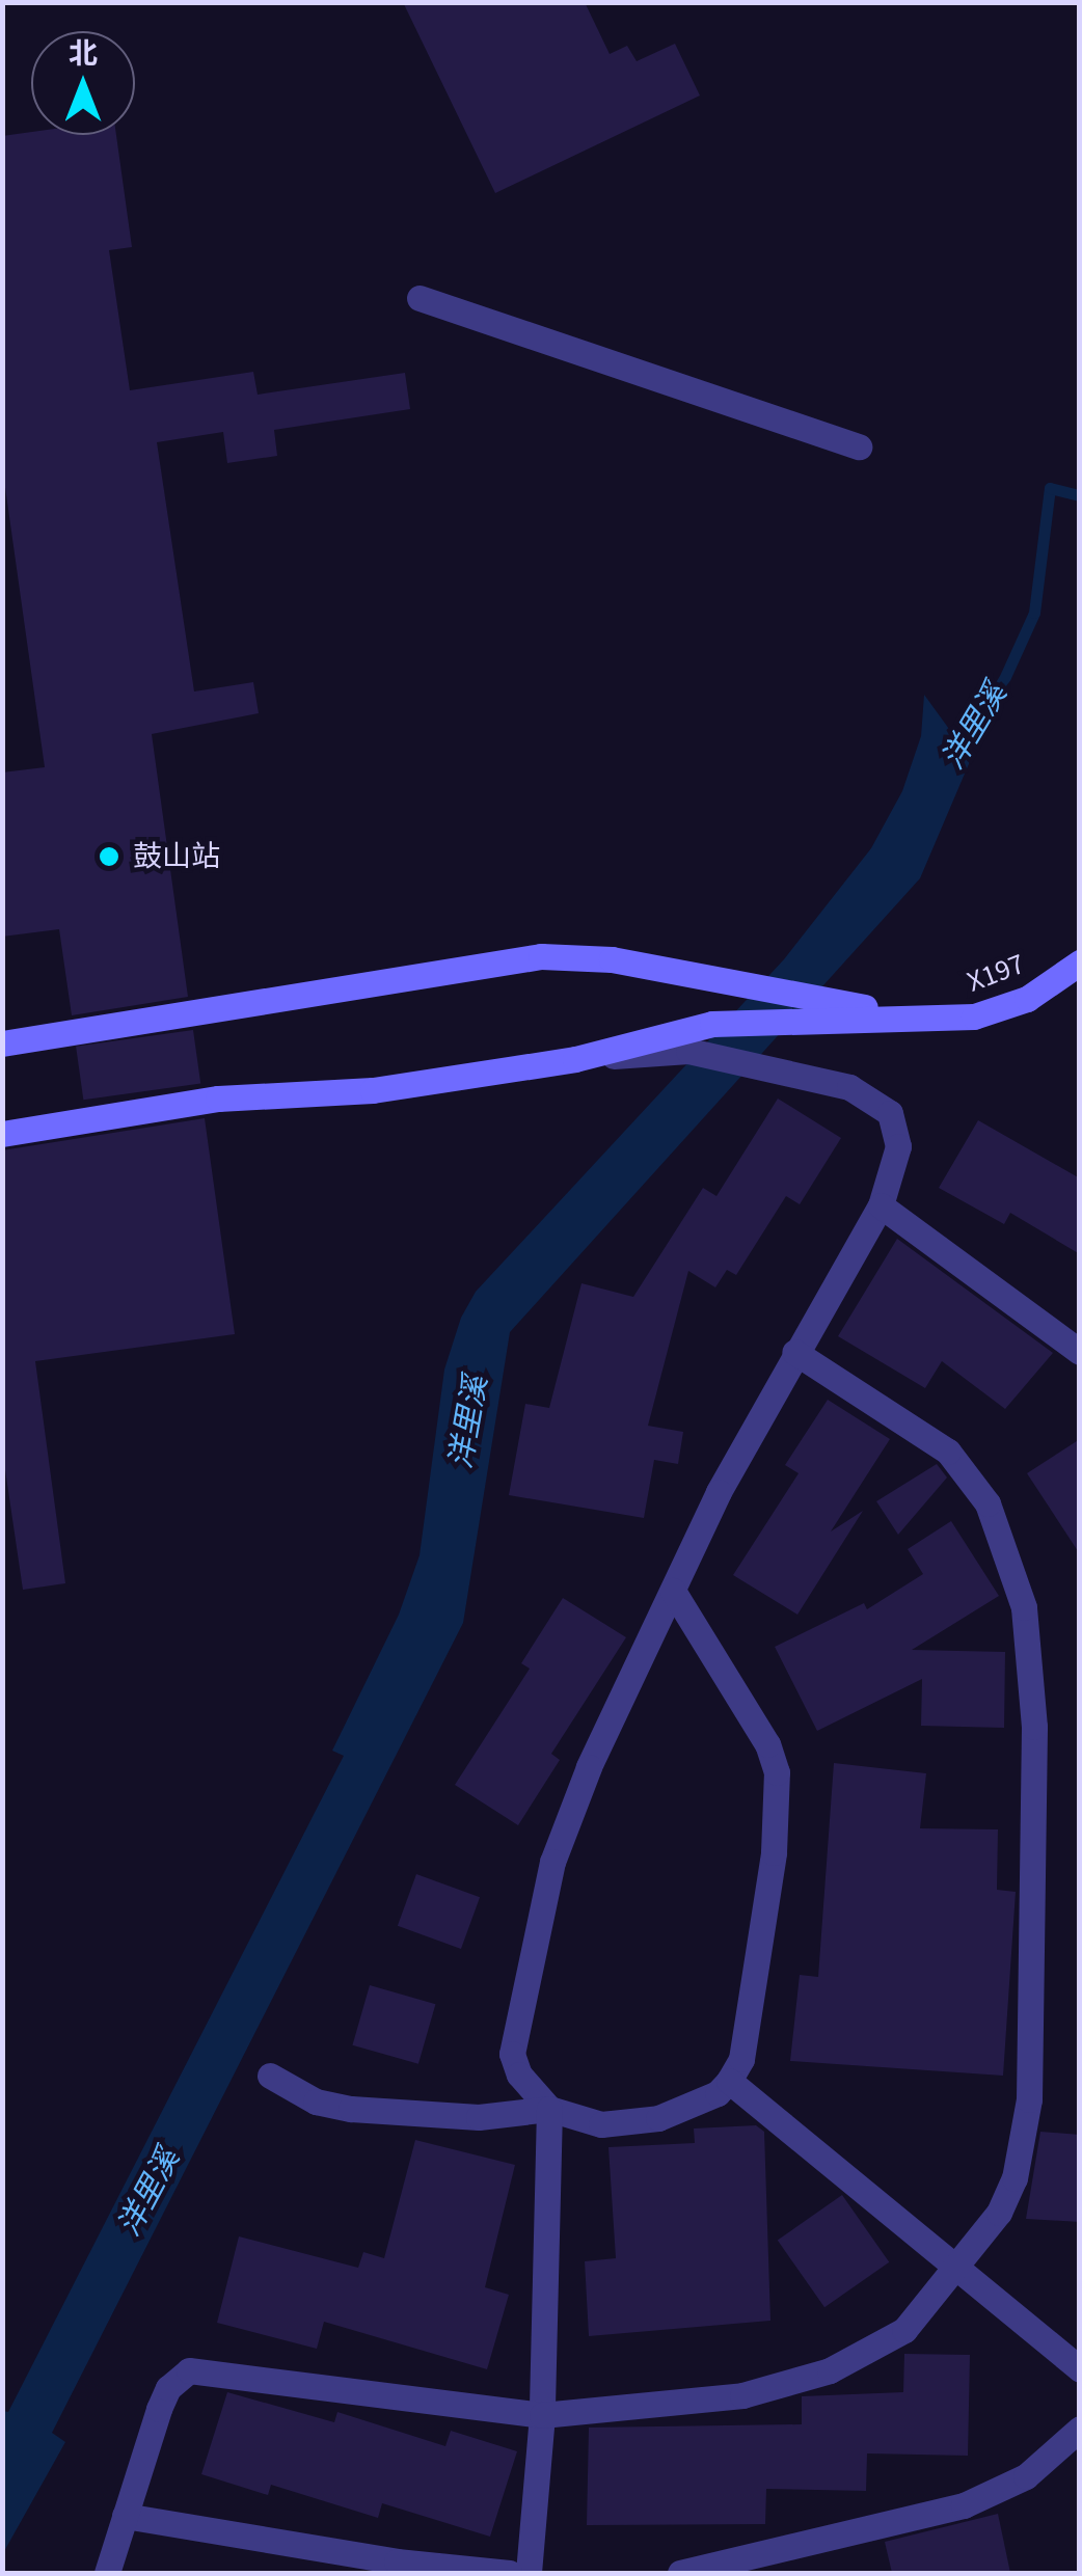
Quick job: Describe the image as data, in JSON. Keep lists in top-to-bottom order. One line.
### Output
{"streets":{"main road":["X197"]},"water":["洋里溪"],"places":["鼓山站"],"north":"top"}
